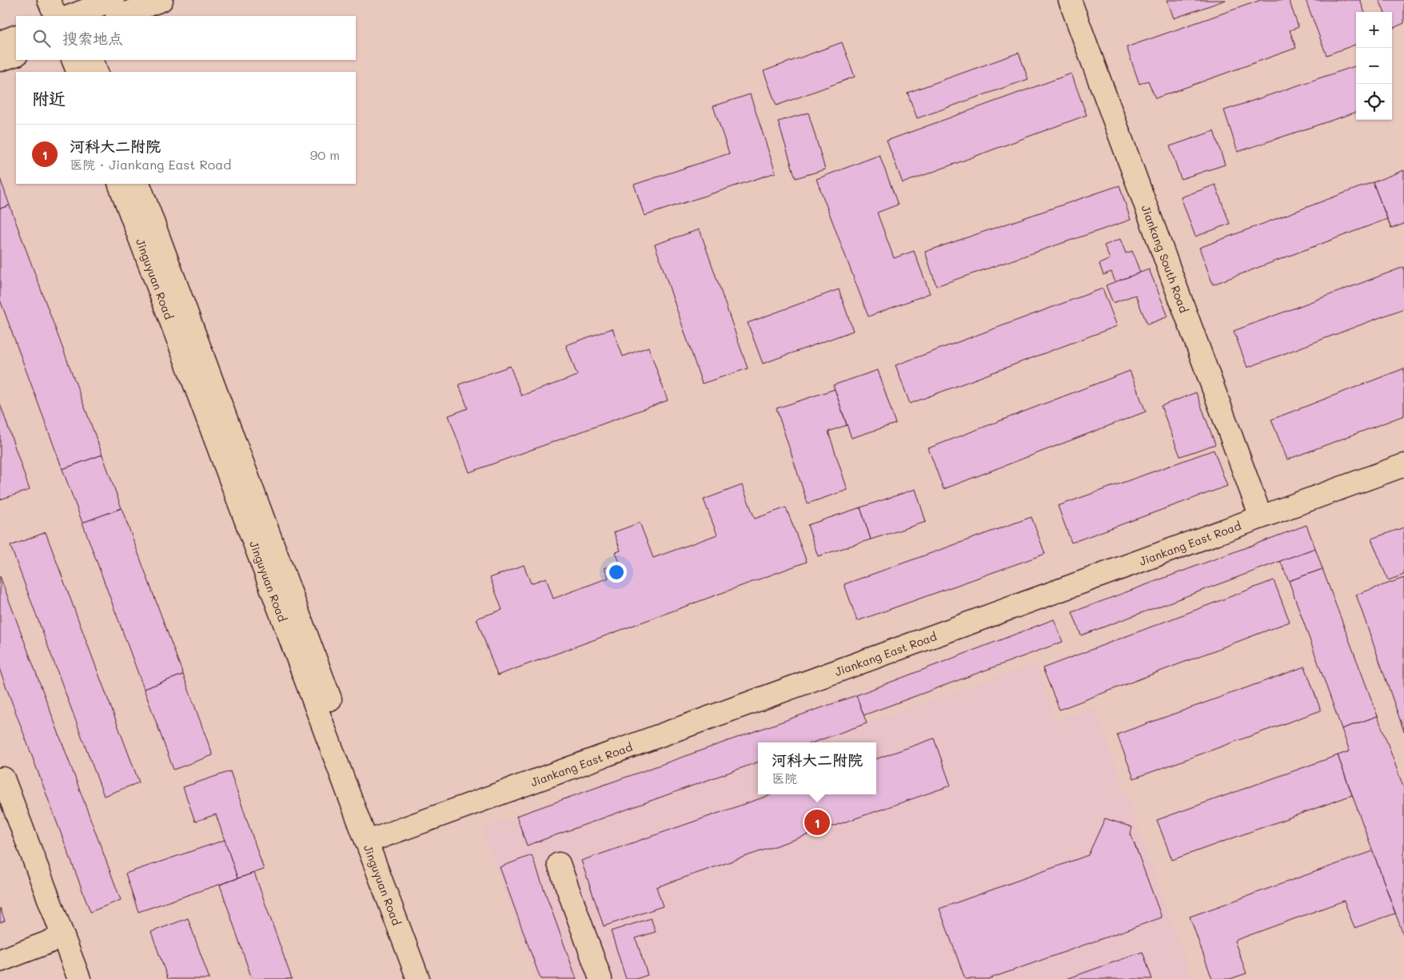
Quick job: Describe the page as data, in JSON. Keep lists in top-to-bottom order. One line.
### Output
{"streets":{"main road":["Jiankang South Road","Jinguyuan Road","Jiankang East Road"]},"crossings":[["Jiankang South Road","Jiankang East Road"],["Jinguyuan Road","Jiankang East Road"]],"page":{"map_buttons":["+","−"],"search":"搜索地点","heading":"附近","list":[{"mark":"1","name":"河科大二附院","note":"医院 · Jiankang East Road","value":"90 m"}],"popup":["河科大二附院","医院"],"pins":"1"}}
